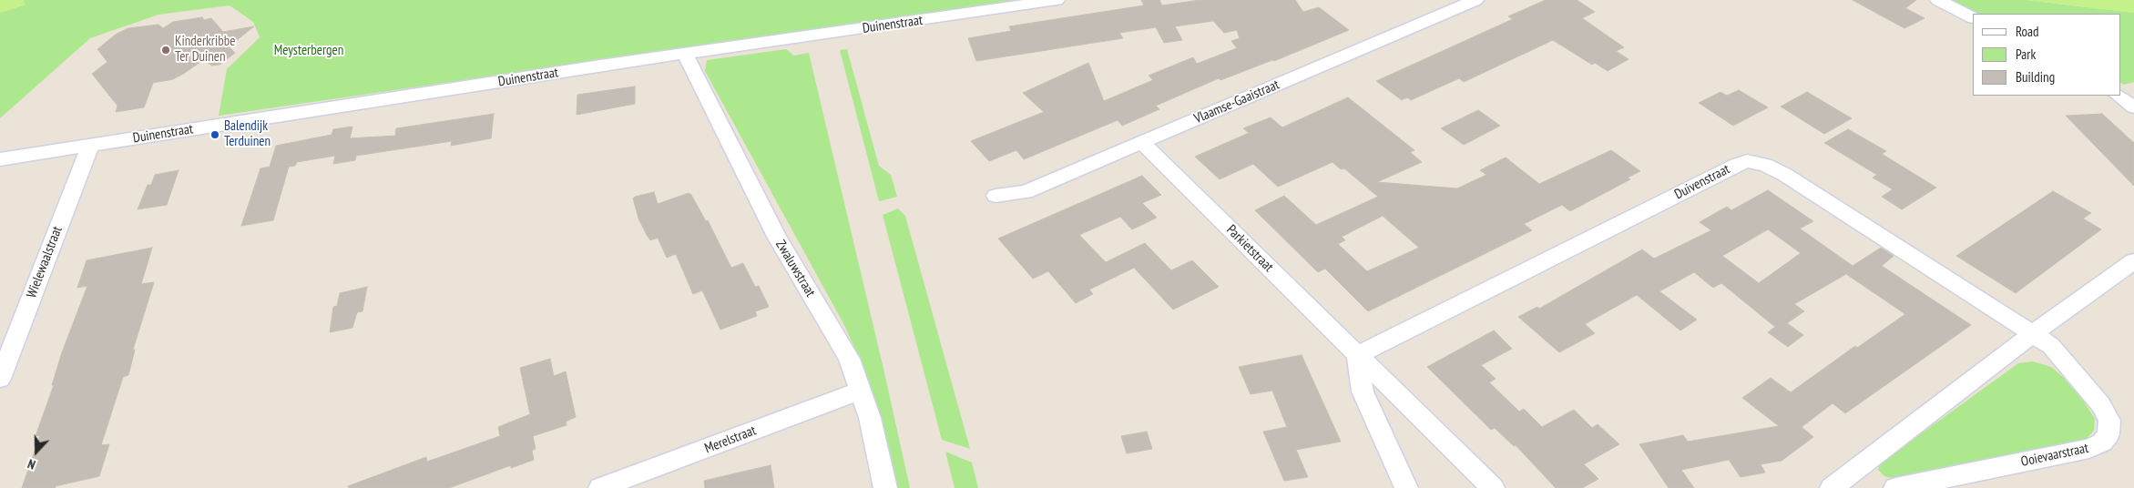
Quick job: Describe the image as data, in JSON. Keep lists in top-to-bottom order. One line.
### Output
{"streets":{"street":["Duinenstraat","Vlaamse-Gaaistraat","Duivenstraat","Parkietstraat","Wielewaalstraat","Zwaluwstraat","Merelstraat","Ooievaarstraat"]},"crossings":[["Duinenstraat","Wielewaalstraat"],["Duinenstraat","Zwaluwstraat"],["Vlaamse-Gaaistraat","Parkietstraat"],["Duivenstraat","Parkietstraat"],["Duivenstraat","Ooievaarstraat"],["Zwaluwstraat","Merelstraat"]],"parks":["Meysterbergen"],"places":["Kinderkribbe Ter Duinen","Balendijk Terduinen"],"legend":["Road","Park","Building"],"north":"bottom"}
